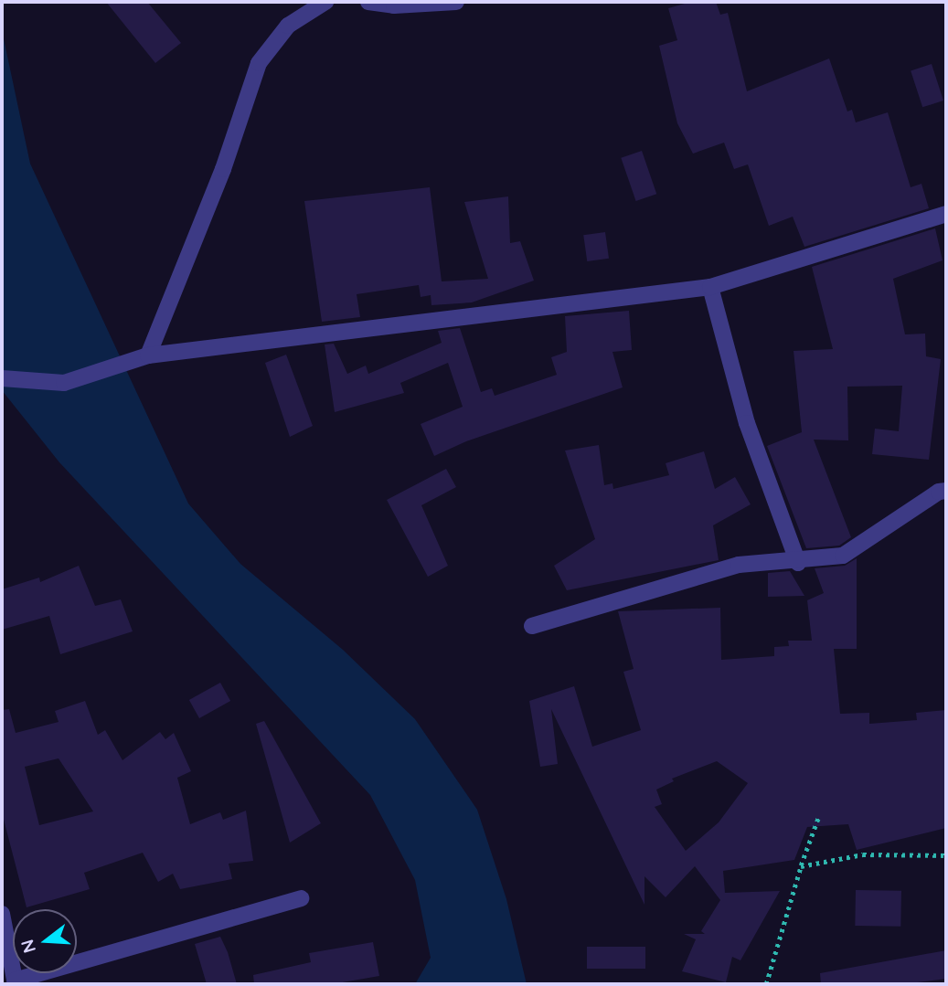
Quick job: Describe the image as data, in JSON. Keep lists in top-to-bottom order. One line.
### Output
{"north":"left"}
